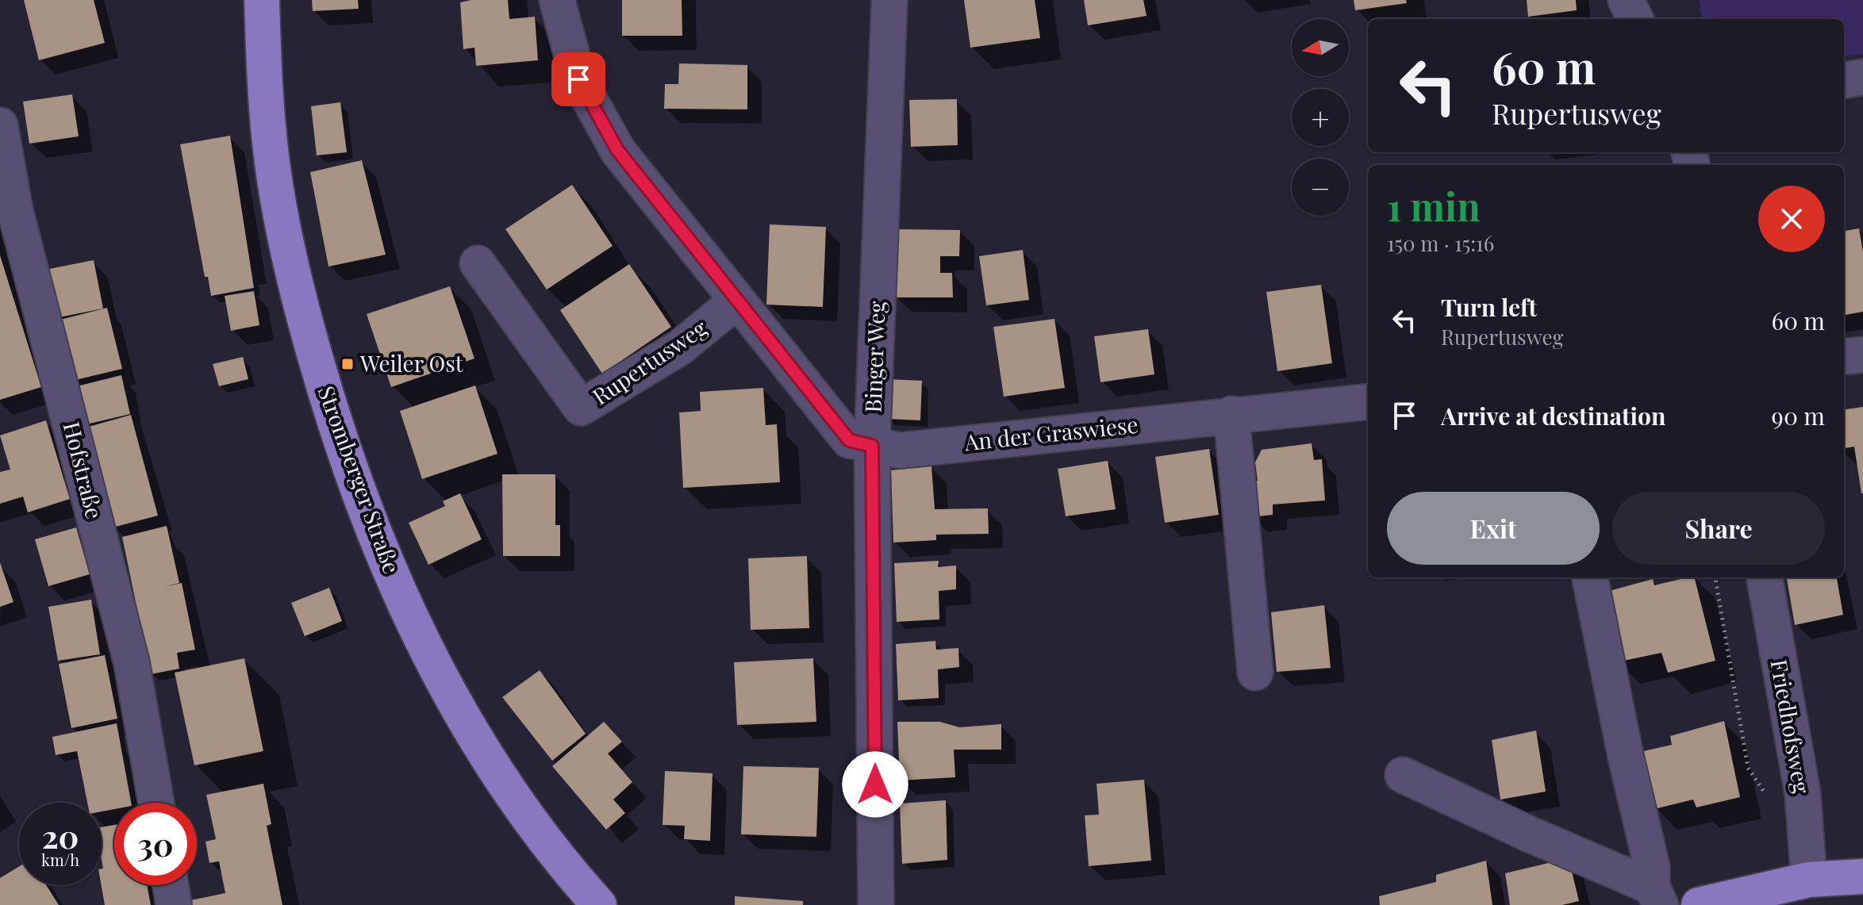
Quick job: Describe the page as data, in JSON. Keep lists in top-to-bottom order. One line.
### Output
{"streets":{"main road":["Stromberger Straße"],"street":["Binger Weg","Rupertusweg","An der Graswiese","Hofstraße","Friedhofsweg"]},"crossings":[["Binger Weg","An der Graswiese"]],"places":{"transit":["Weiler Ost"]},"north":"left","page":{"map_buttons":["+","−"],"turn":["60 m","Rupertusweg"],"heading":["1 min","150 m · 15:16"],"list":[{"name":"Turn left","note":"Rupertusweg","value":"60 m"},{"name":"Arrive at destination","value":"90 m"}],"buttons":["Exit","Share"],"speed":"20 km/h","limit":"30"}}
